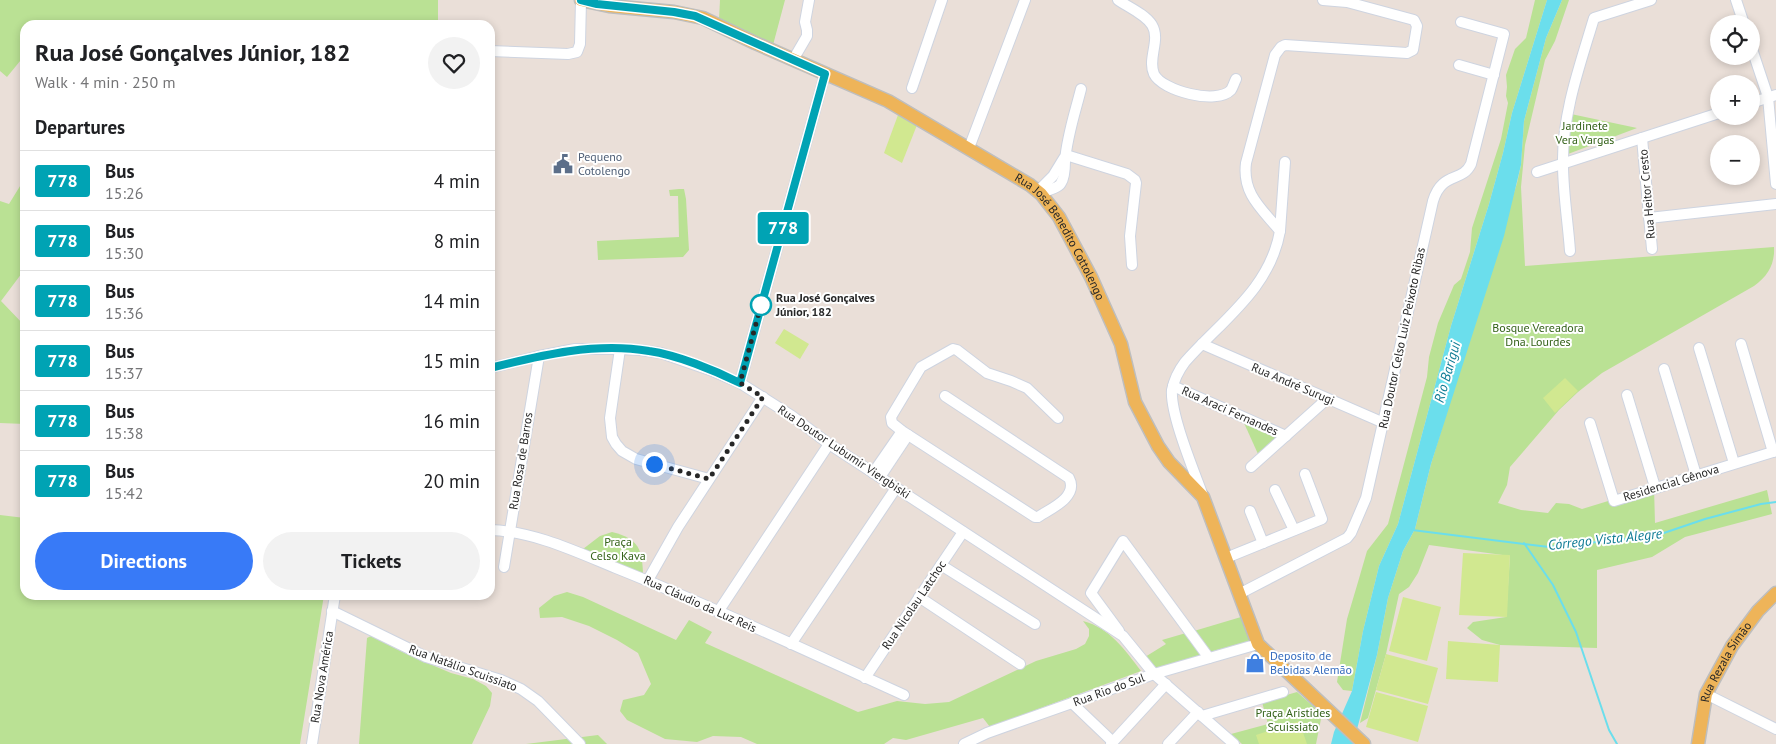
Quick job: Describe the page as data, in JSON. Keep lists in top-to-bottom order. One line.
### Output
{"streets":{"main road":["Rua José Benedito Cottolengo","Rua Rezala Simão"],"street":["Rua Heitor Cresto","Rua Doutor Celso Luiz Peixoto Ribas","Rua André Surugi","Rua Araci Fernandes","Rua Doutor Lubumir Viergbiski","Rua Rosa de Barros","Residencial Gênova","Rua Cláudio da Luz Reis","Rua Nicolau Latchoc","Rua Natálio Scuissiato","Rua Nova América","Rua Rio do Sul"]},"crossings":[["Rua José Benedito Cottolengo","Rua Doutor Celso Luiz Peixoto Ribas"],["Rua José Benedito Cottolengo","Rua Rio do Sul"],["Rua Doutor Celso Luiz Peixoto Ribas","Rua André Surugi"],["Rua Doutor Lubumir Viergbiski","Rua Rosa de Barros"],["Rua Doutor Lubumir Viergbiski","Rua Nicolau Latchoc"],["Rua Doutor Lubumir Viergbiski","Rua Rio do Sul"],["Rua Rosa de Barros","Rua Cláudio da Luz Reis"],["Rua Cláudio da Luz Reis","Rua Nicolau Latchoc"],["Rua Natálio Scuissiato","Rua Nova América"]],"water":["Rio Barigui","Córrego Vista Alegre"],"parks":["Jardinete Vera Vargas","Bosque Vereadora Dna. Lourdes","Praça Celso Kava","Praça Aristides Scuissiato"],"places":{"public building":["Pequeno Cotolengo"],"other":["Rua José Gonçalves Júnior, 182"],"shop":["Deposito de Bebidas Alemão"]},"lines":["bus line 778"],"page":{"on_map":"778","map_buttons":["+","−"],"heading":[["Rua José Gonçalves Júnior, 182","Walk · 4 min · 250 m"],"Departures"],"list":[{"mark":"778","name":"Bus","note":"15:26","value":"4 min"},{"mark":"778","name":"Bus","note":"15:30","value":"8 min"},{"mark":"778","name":"Bus","note":"15:36","value":"14 min"},{"mark":"778","name":"Bus","note":"15:37","value":"15 min"},{"mark":"778","name":"Bus","note":"15:38","value":"16 min"},{"mark":"778","name":"Bus","note":"15:42","value":"20 min"}],"buttons":["Directions","Tickets"]}}
